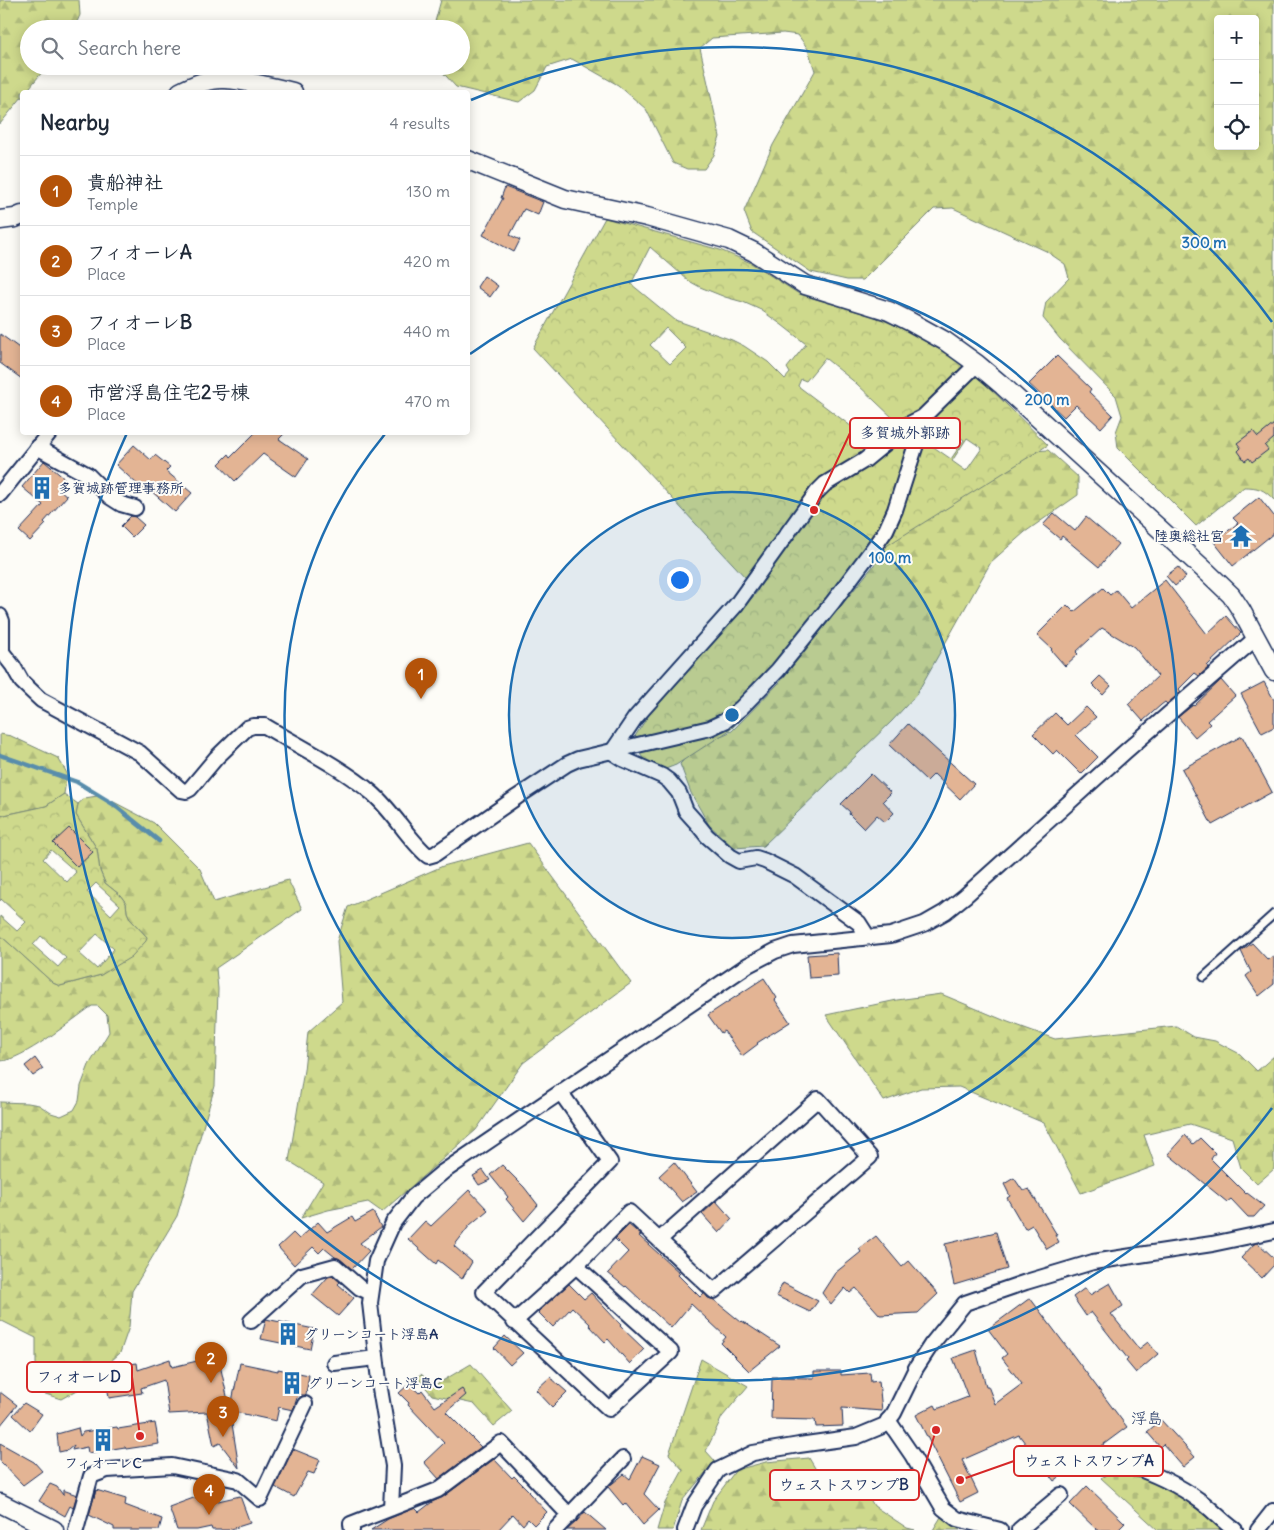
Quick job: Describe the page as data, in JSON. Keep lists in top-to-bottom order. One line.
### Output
{"districts":["浮島"],"places":{"building":["多賀城跡管理事務所","グリーンコート浮島A","グリーンコート浮島C","フィオーレC"],"other":["多賀城外郭跡","ウェストスワンプB","フィオーレD","ウェストスワンプA"],"temple":["陸奥総社宮"]},"page":{"map_buttons":["+","−"],"search":"Search here","heading":["Nearby","4 results"],"list":[{"mark":"1","name":"貴船神社","note":"Temple","value":"130 m"},{"mark":"2","name":"フィオーレA","note":"Place","value":"420 m"},{"mark":"3","name":"フィオーレB","note":"Place","value":"440 m"},{"mark":"4","name":"市営浮島住宅2号棟","note":"Place","value":"470 m"}],"pins":["1","2","3","4"]},"rings":["300 m","200 m","100 m"]}
